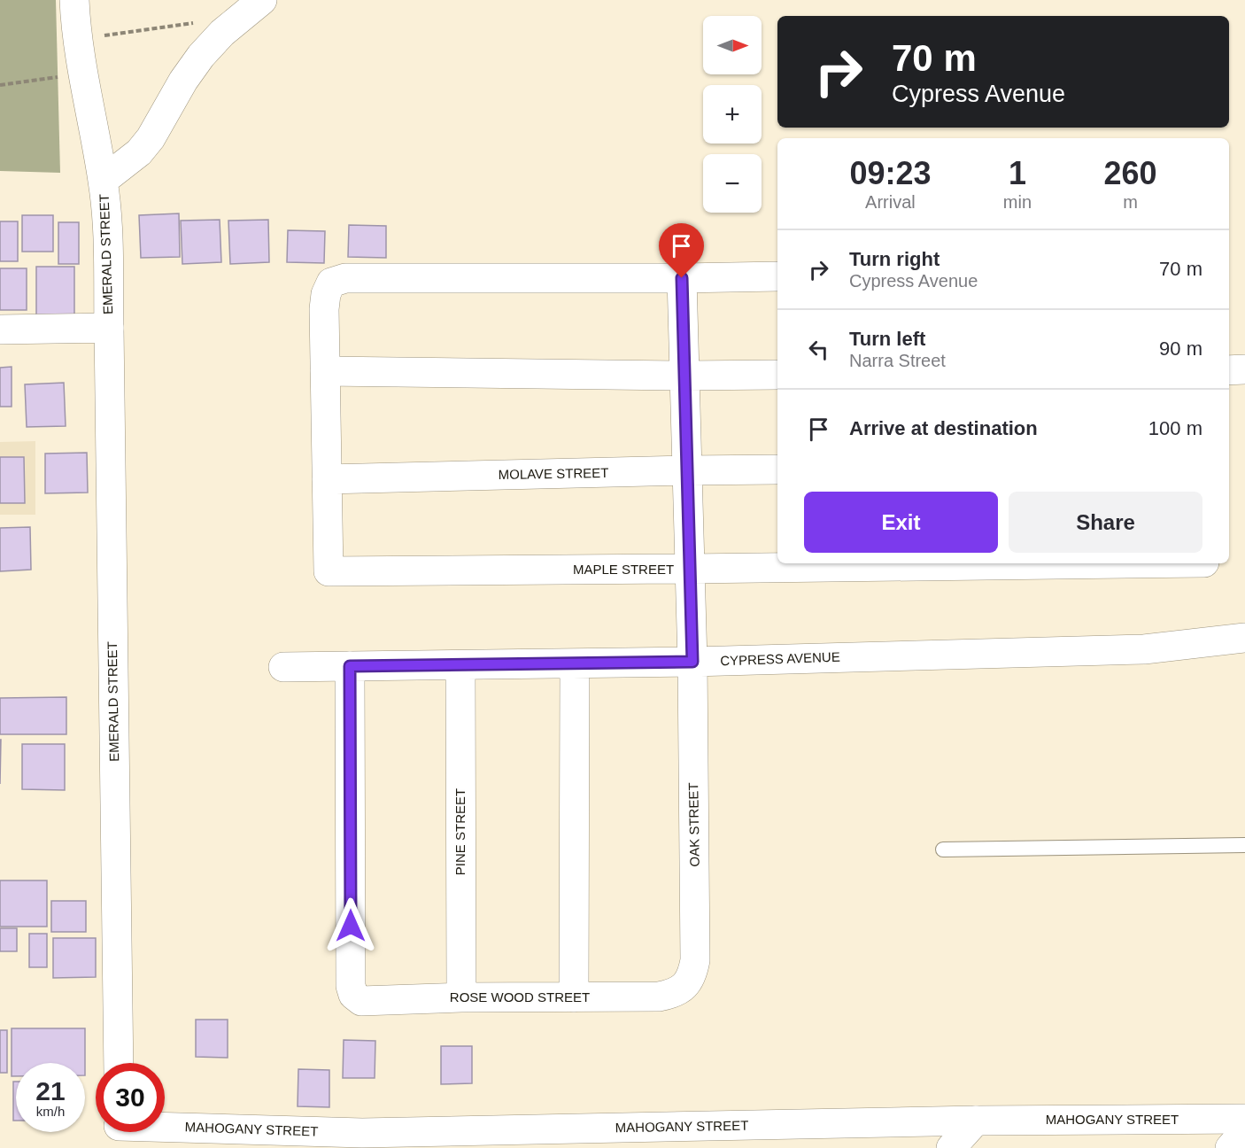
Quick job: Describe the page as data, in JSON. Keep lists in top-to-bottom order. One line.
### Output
{"streets":{"street":["EMERALD STREET","MOLAVE STREET","MAPLE STREET","CYPRESS AVENUE","OAK STREET","PINE STREET","ROSE WOOD STREET","MAHOGANY STREET"]},"crossings":[["MOLAVE STREET","MAPLE STREET"],["MOLAVE STREET","OAK STREET"],["MAPLE STREET","OAK STREET"],["CYPRESS AVENUE","OAK STREET"],["CYPRESS AVENUE","PINE STREET"],["CYPRESS AVENUE","ROSE WOOD STREET"],["OAK STREET","ROSE WOOD STREET"],["PINE STREET","ROSE WOOD STREET"]],"north":"right","page":{"map_buttons":["+","−"],"turn":["70 m","Cypress Avenue"],"eta":["09:23","Arrival","1","min","260","m"],"list":[{"name":"Turn right","note":"Cypress Avenue","value":"70 m"},{"name":"Turn left","note":"Narra Street","value":"90 m"},{"name":"Arrive at destination","value":"100 m"}],"buttons":["Exit","Share"],"speed":"21 km/h","limit":"30"}}
